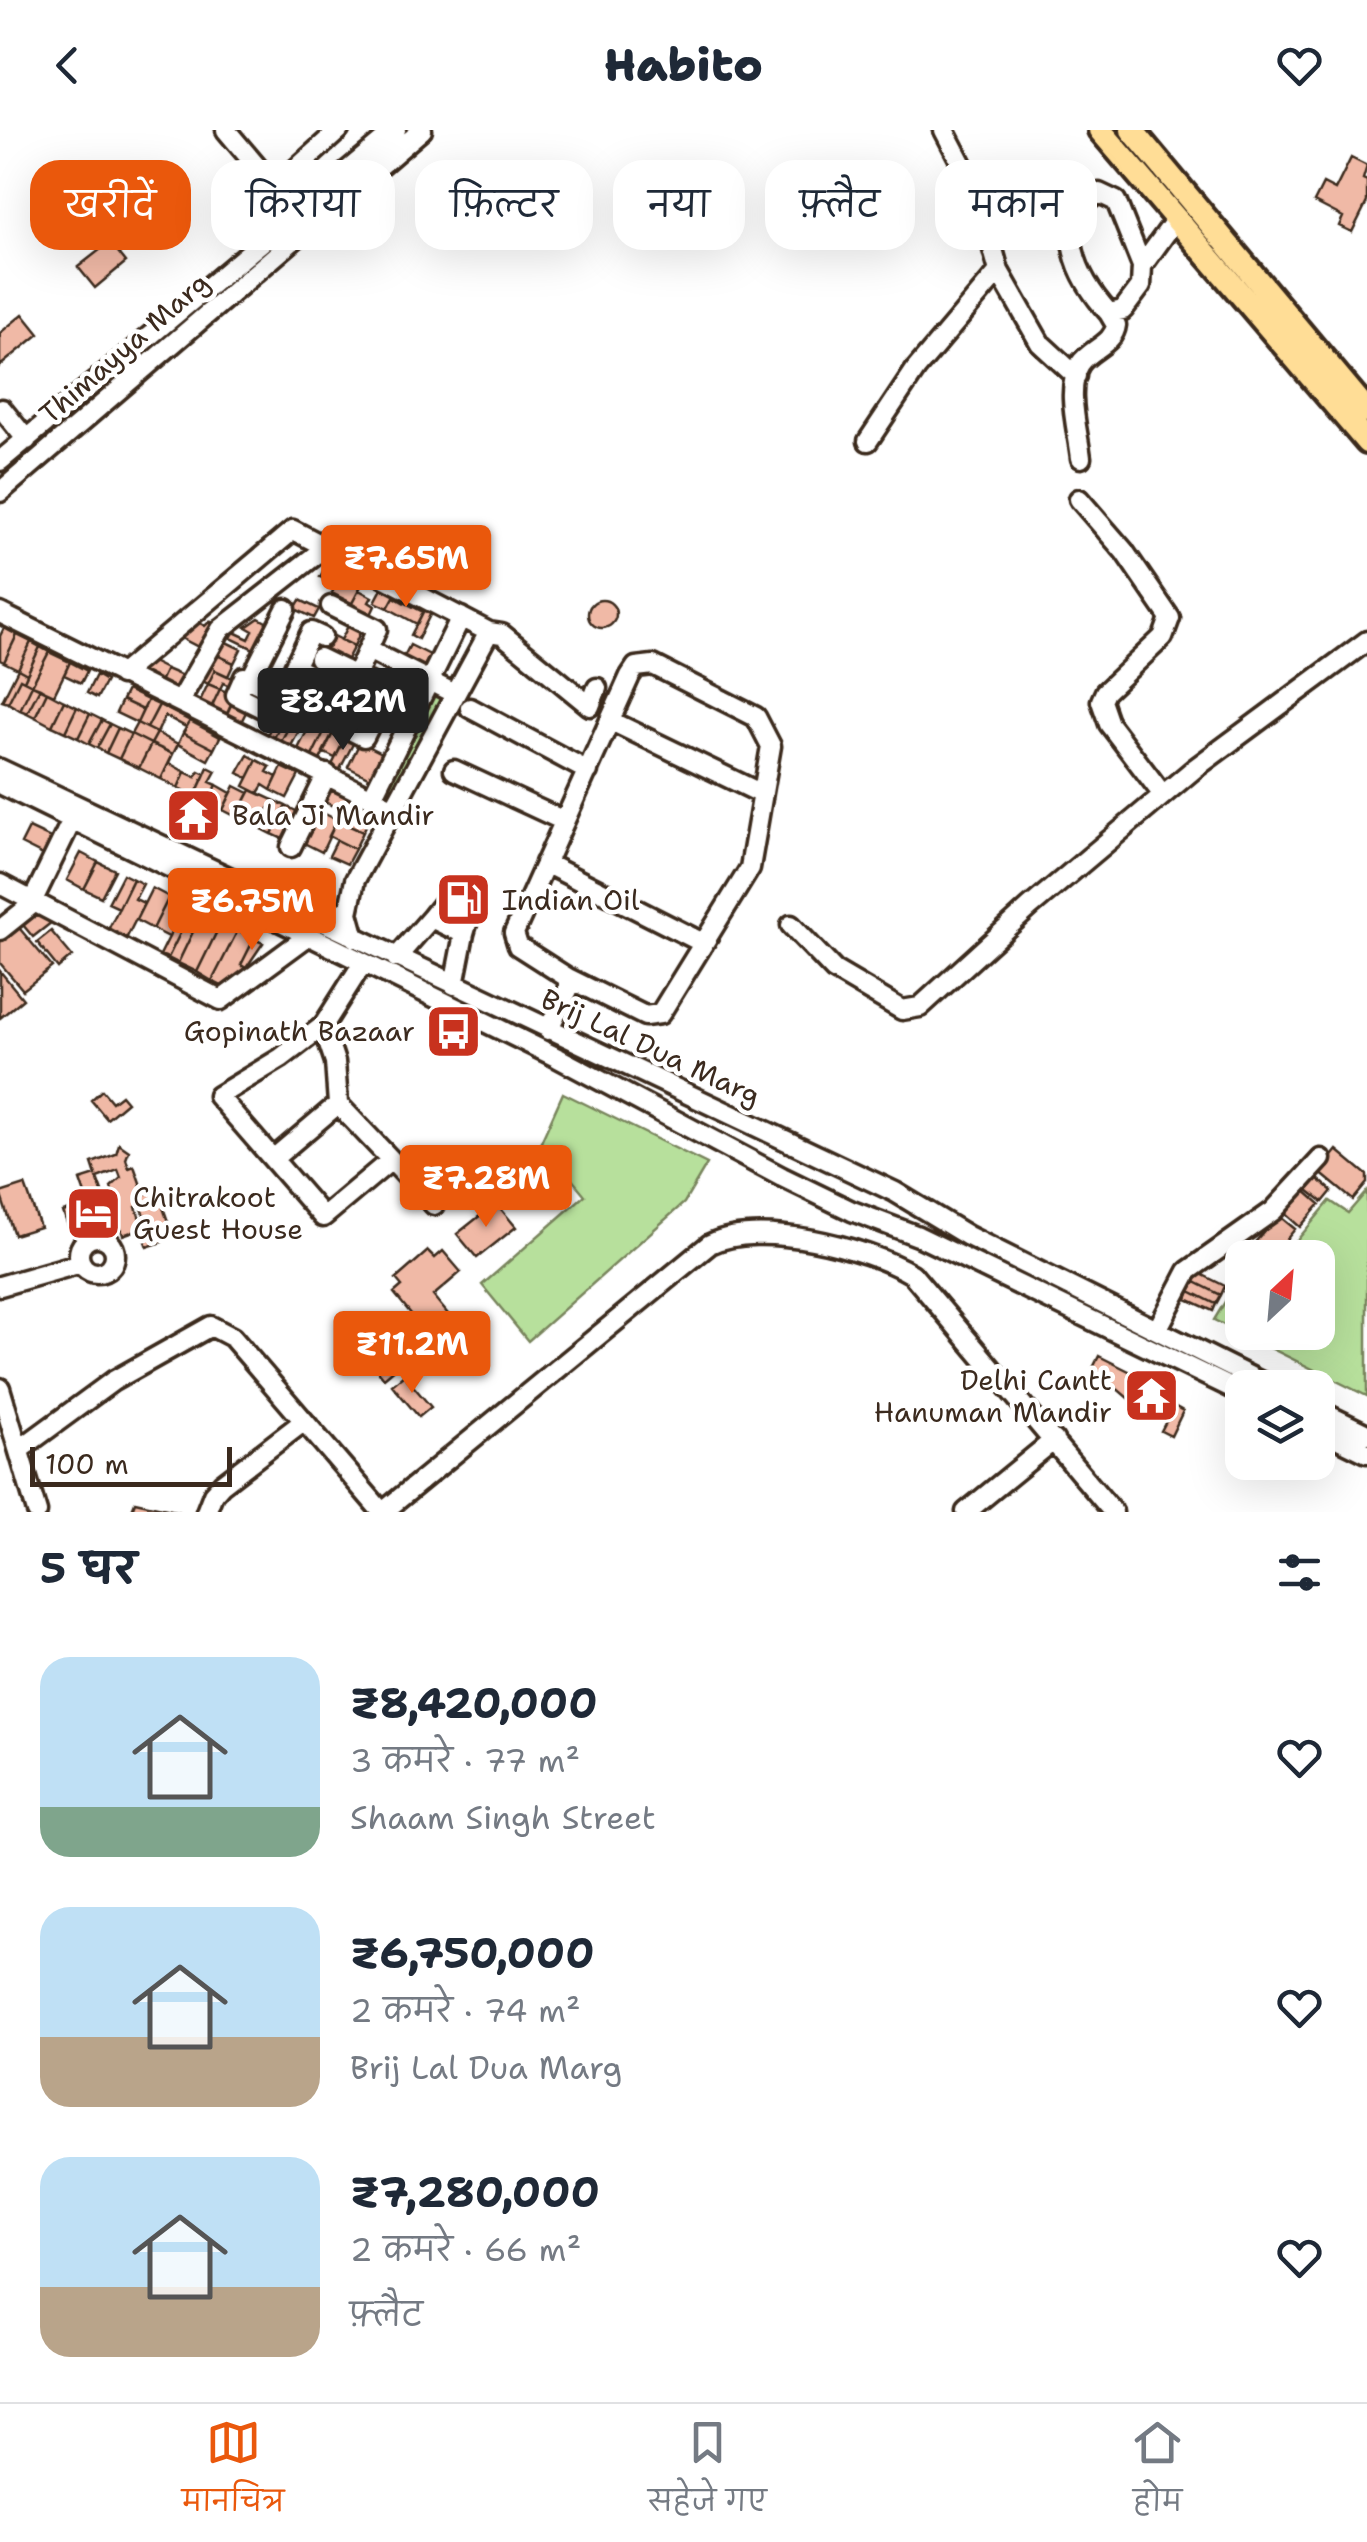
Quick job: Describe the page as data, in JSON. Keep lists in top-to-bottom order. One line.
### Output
{"streets":{"street":["Thimayya Marg","Brij Lal Dua Marg"]},"places":{"temple":["Bala Ji Mandir","Delhi Cantt Hanuman Mandir"],"fuel station":["Indian Oil"],"bus stop":["Gopinath Bazaar"],"hotel":["Chitrakoot Guest House"]},"scale_bar":"100 m","north":"top right","page":{"header":"Habito","chip":["खरीदें","किराया","फ़िल्टर","नया","फ़्लैट","मकान"],"price":["₹7.65M","₹8.42M","₹6.75M","₹7.28M","₹11.2M"],"scale":"100 m","heading":"5 घर","list":[{"name":"₹8,420,000","note":"3 कमरे · 77 m² · Shaam Singh Street"},{"name":"₹6,750,000","note":"2 कमरे · 74 m² · Brij Lal Dua Marg"},{"name":"₹7,280,000","note":"2 कमरे · 66 m² · फ़्लैट"}],"tabs":["मानचित्र","सहेजे गए","होम"]}}
